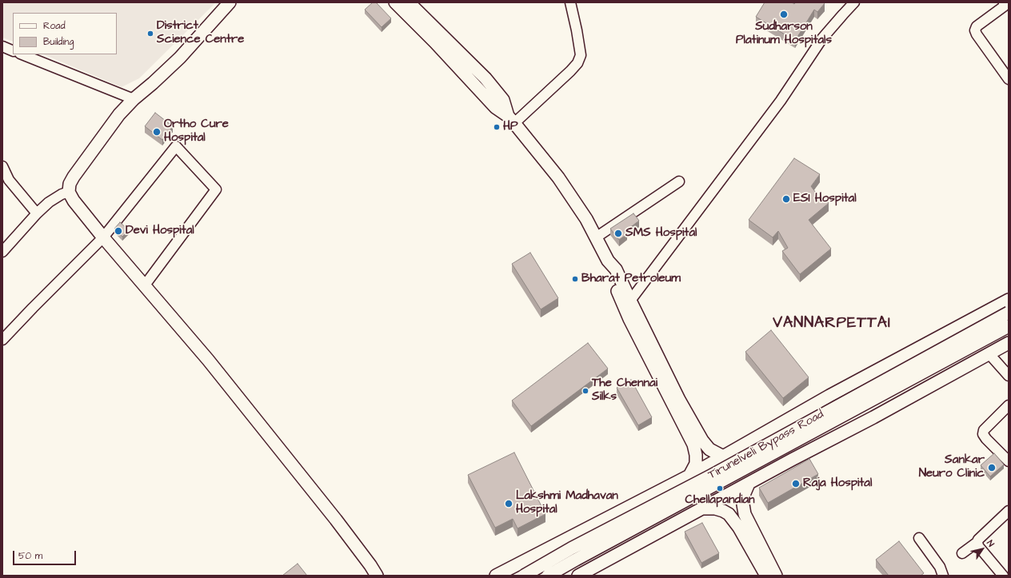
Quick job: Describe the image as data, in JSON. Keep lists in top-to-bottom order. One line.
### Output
{"streets":{"main road":["Tirunelveli Bypass Road"]},"districts":["VANNARPETTAI"],"places":["Sudharson Platinum Hospitals","District Science Centre","HP","Ortho Cure Hospital","ESI Hospital","Devi Hospital","SMS Hospital","Bharat Petroleum","The Chennai Silks","Sankar Neuro Clinic","Raja Hospital","Chellapandian","Lakshmi Madhavan Hospital"],"legend":["Road","Building"],"scale_bar":"50 m","north":"top right"}
